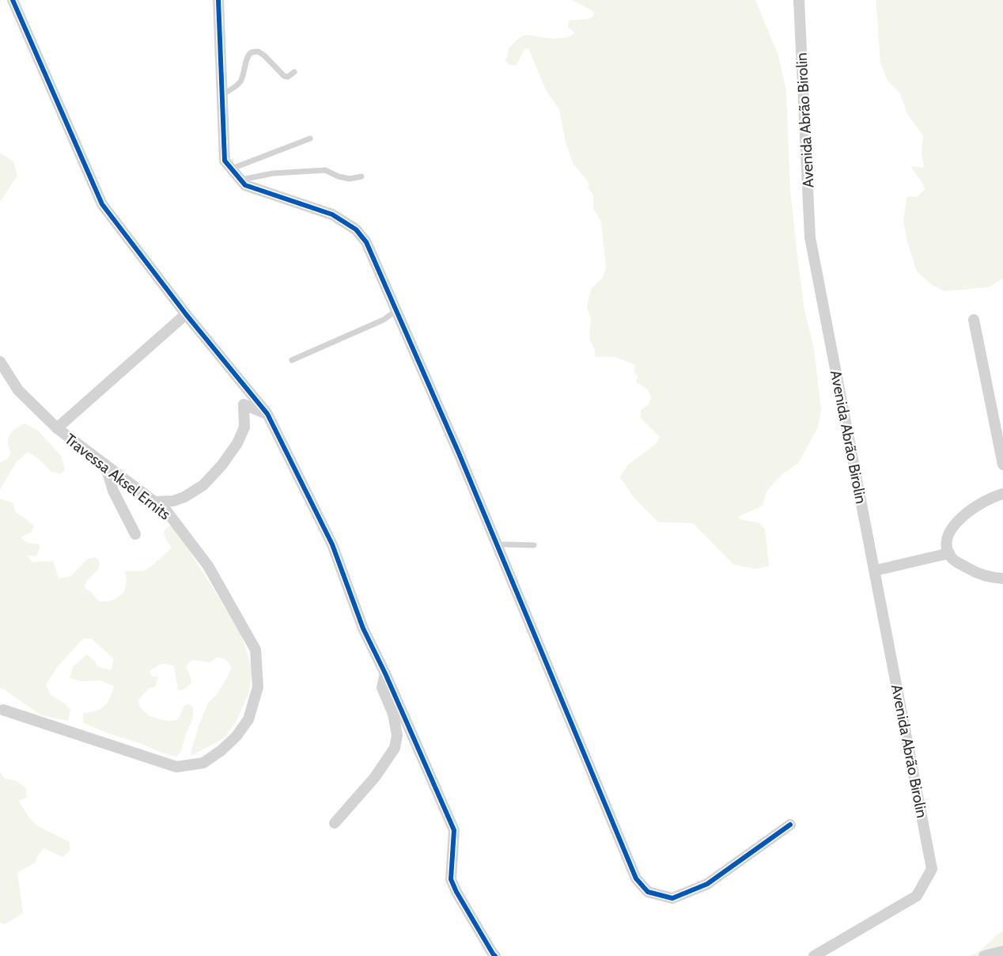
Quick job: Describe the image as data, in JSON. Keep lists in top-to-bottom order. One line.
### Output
{"streets":{"street":["Avenida Abrão Birolin","Travessa Aksel Ernits"]}}
